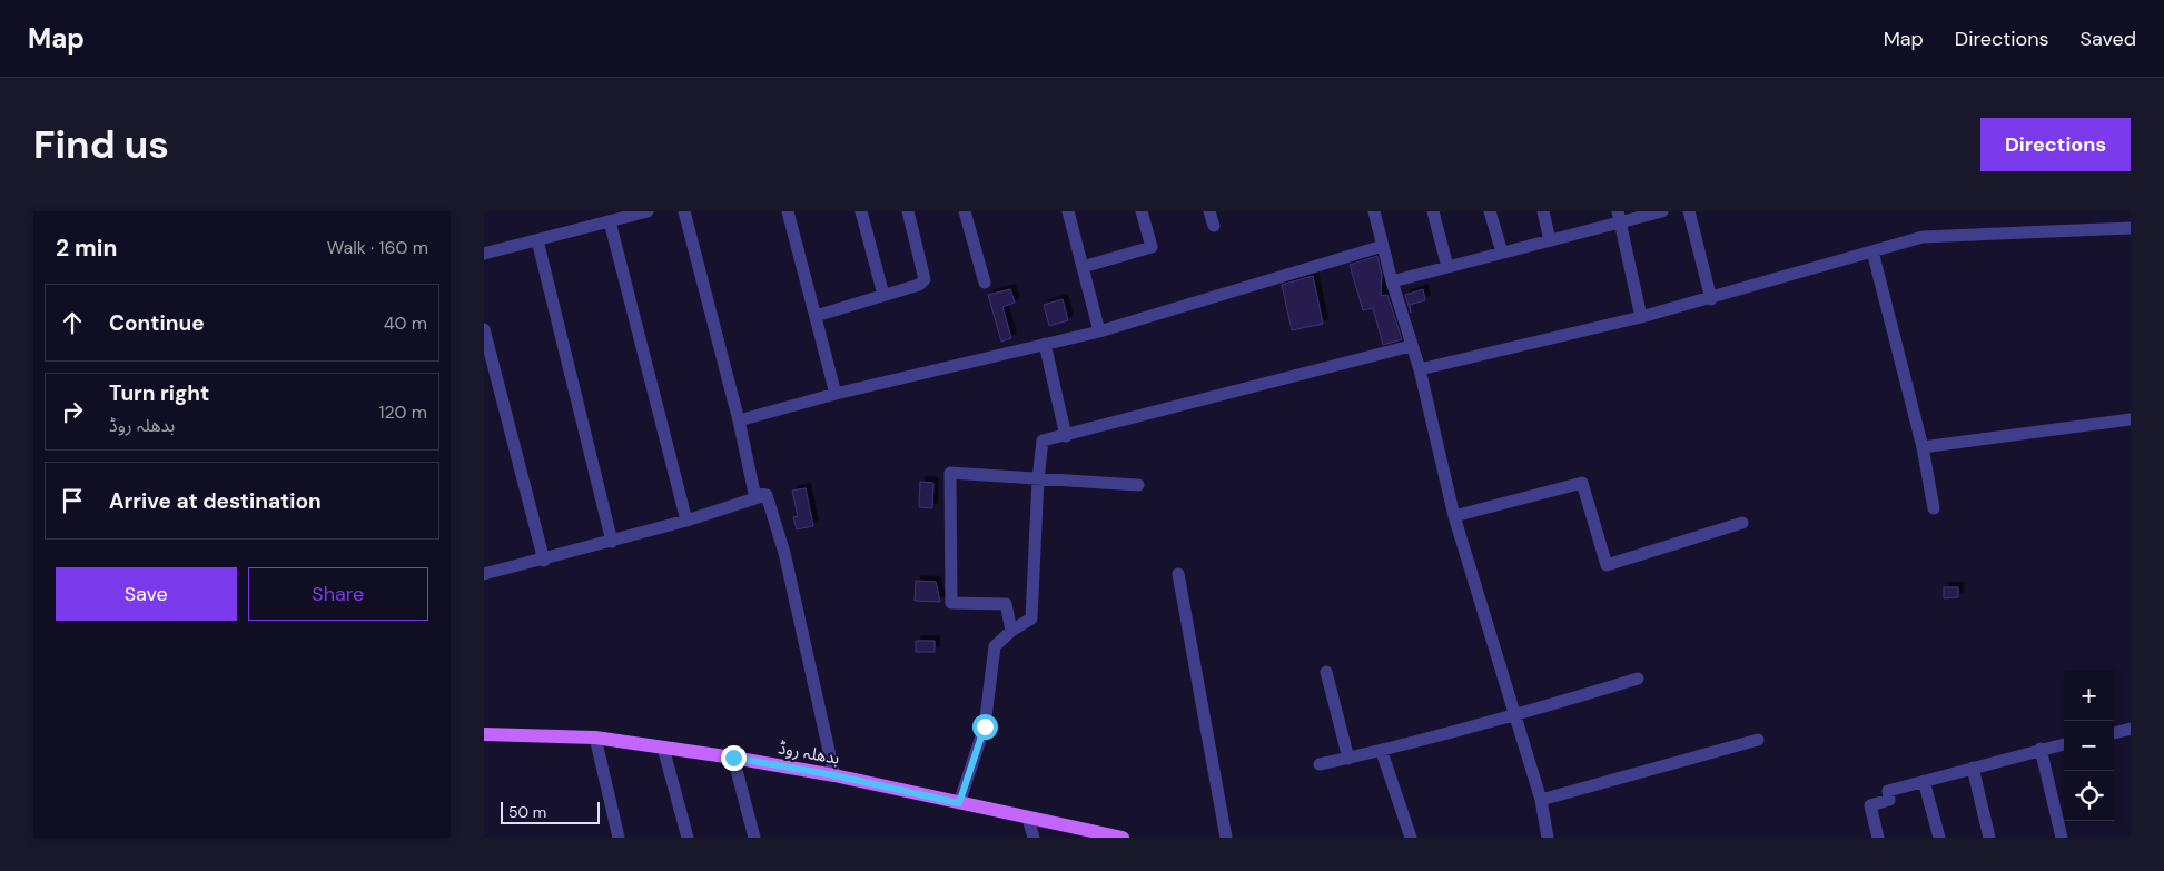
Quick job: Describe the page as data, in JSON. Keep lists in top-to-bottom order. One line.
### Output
{"streets":{"main road":["بدھلہ روڈ"]},"scale_bar":"50 m","page":{"header":"Map","nav":["Map","Directions","Saved"],"buttons":["Directions",["Save","Share"]],"title":"Find us","heading":["2 min","Walk · 160 m"],"list":[["Continue","40 m"],["Turn right","بدھلہ روڈ","120 m"],"Arrive at destination"],"map_buttons":["+","−"],"scale":"50 m"}}
